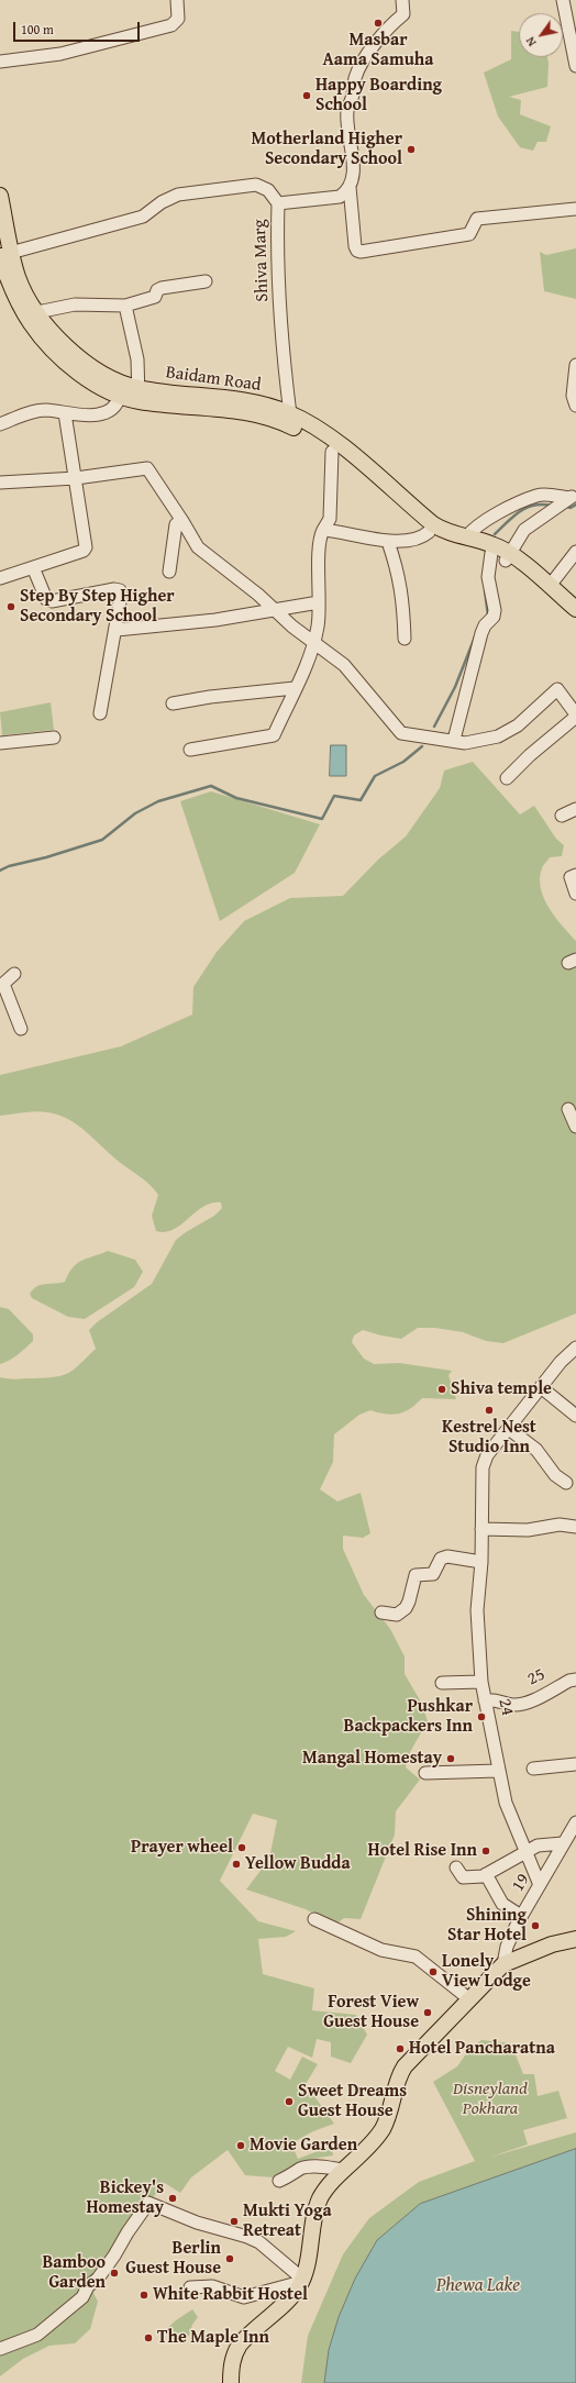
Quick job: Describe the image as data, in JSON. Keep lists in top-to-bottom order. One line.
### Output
{"streets":{"main road":["Baidam Road"],"street":["Shiva Marg","25","24","19"]},"crossings":[["Shiva Marg","Baidam Road"],["25","24"],["24","19"]],"water":["Phewa Lake"],"parks":["Disneyland Pokhara"],"places":["Masbar Aama Samuha","Happy Boarding School","Motherland Higher Secondary School","Step By Step Higher Secondary School","Shiva temple","Kestrel Nest Studio Inn","Pushkar Backpackers Inn","Mangal Homestay","Prayer wheel","Hotel Rise Inn","Yellow Budda","Shining Star Hotel","Lonely View Lodge","Forest View Guest House","Hotel Pancharatna","Sweet Dreams Guest House","Movie Garden","Bickey's Homestay","Mukti Yoga Retreat","Berlin Guest House","Bamboo Garden","White Rabbit Hostel","The Maple Inn"],"scale_bar":"100 m","north":"bottom left"}
